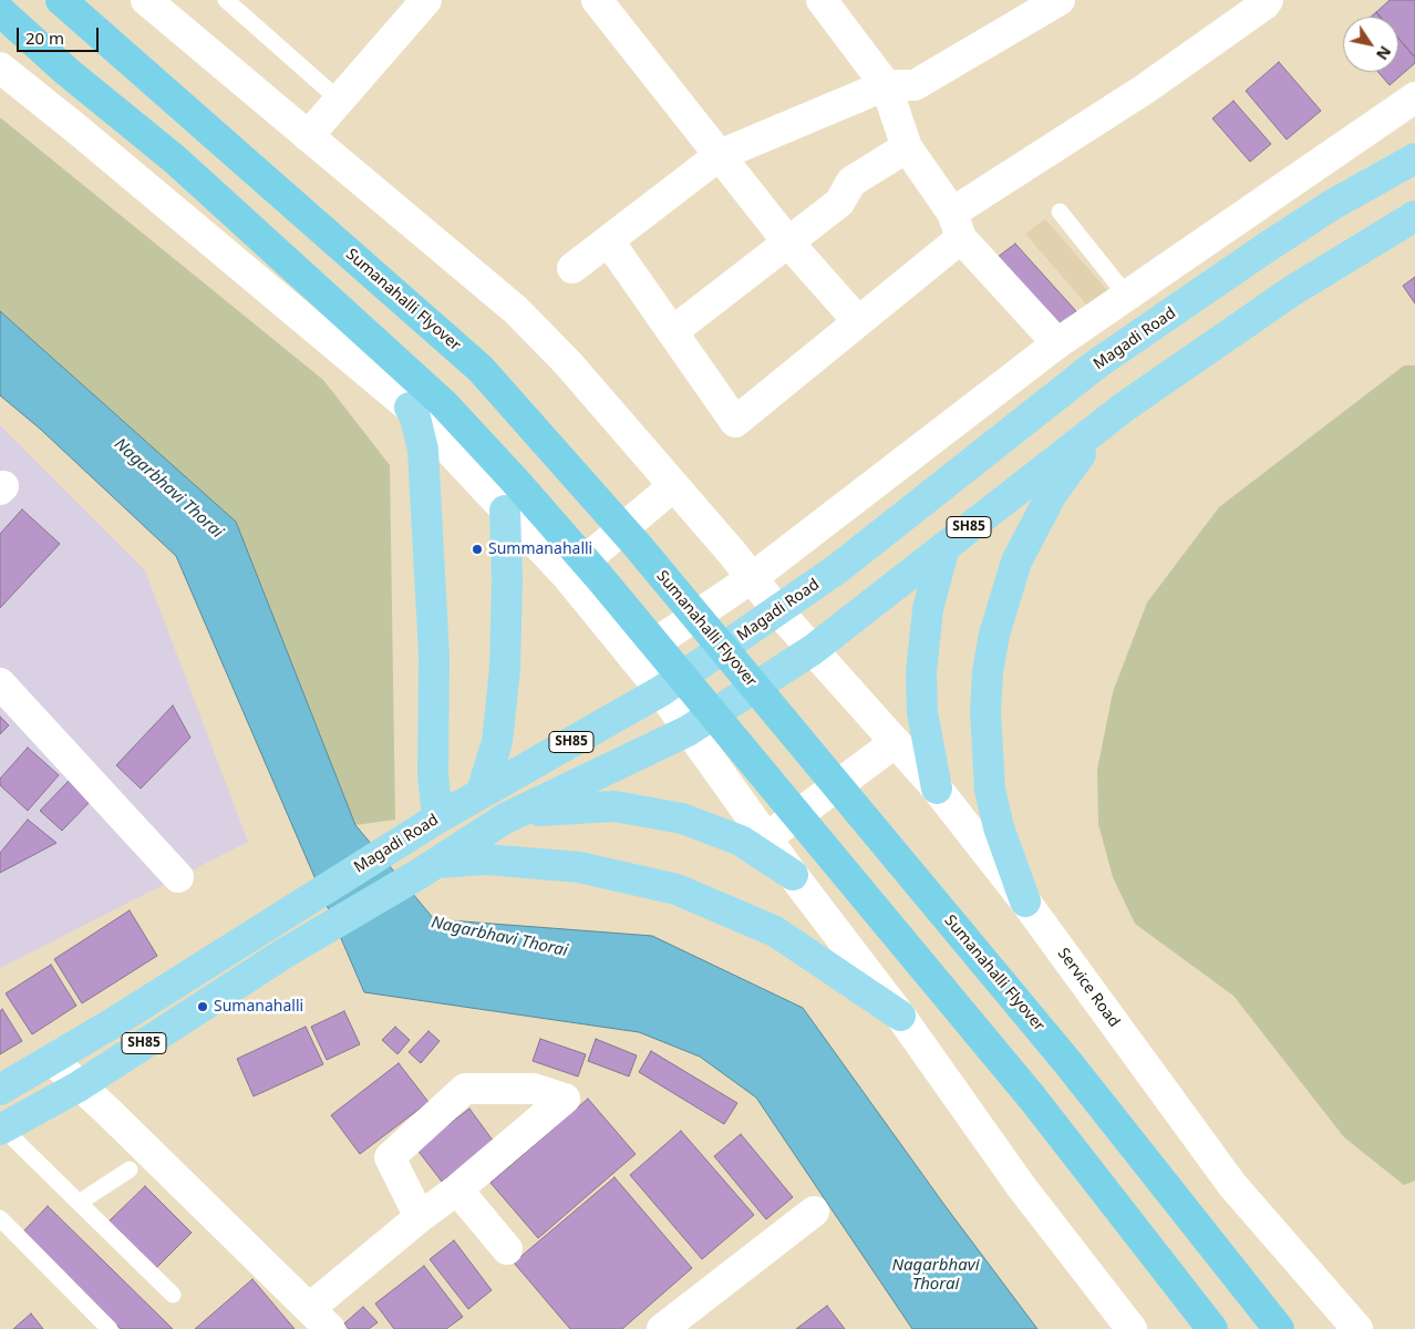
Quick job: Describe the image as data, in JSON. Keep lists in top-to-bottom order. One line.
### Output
{"streets":{"highway":["Sumanahalli Flyover"],"main road":["Magadi Road","SH85"],"street":["Service Road"]},"crossings":[["Magadi Road","Service Road"],["SH85","Service Road"]],"water":["Nagarbhavi Thorai"],"places":["Summanahalli","Sumanahalli"],"scale_bar":"20 m","north":"bottom right"}
